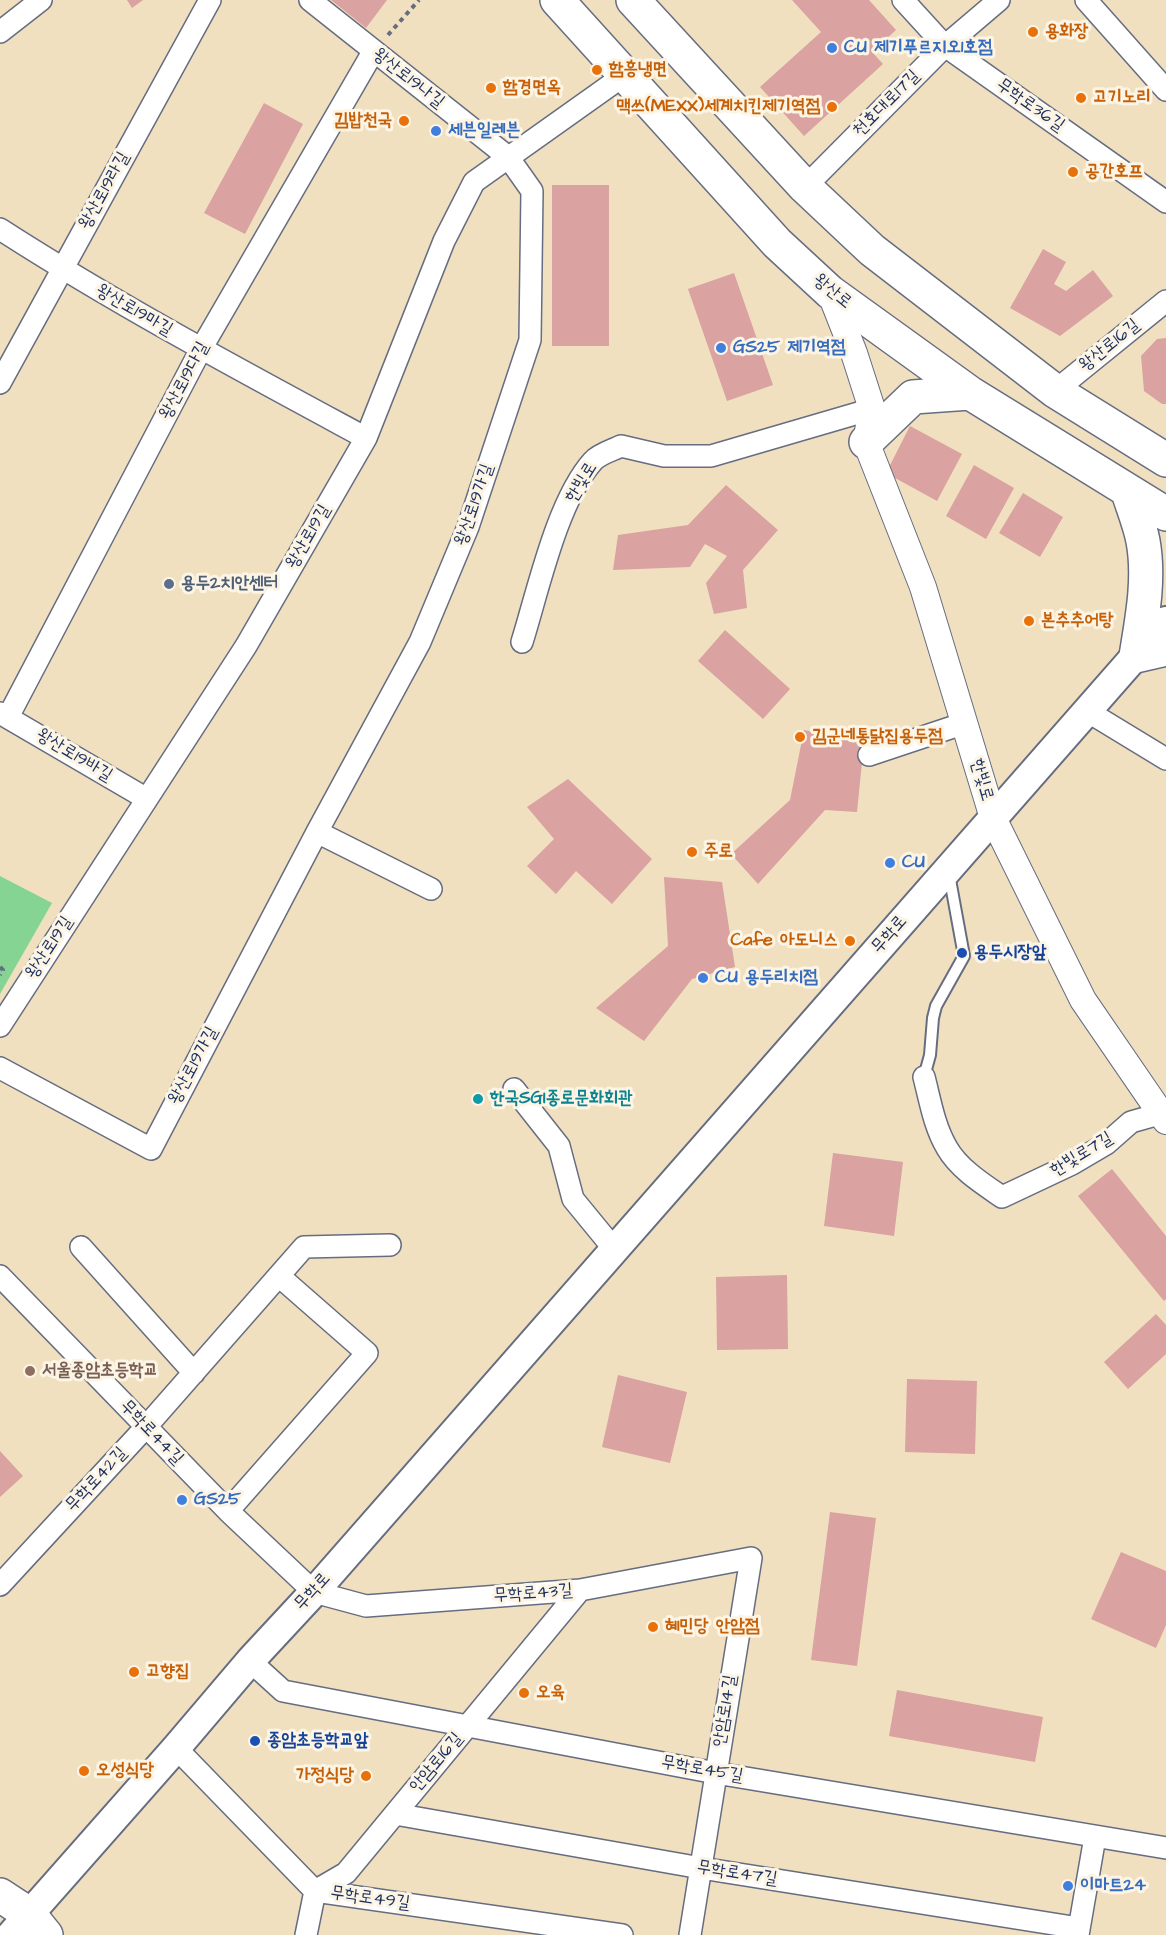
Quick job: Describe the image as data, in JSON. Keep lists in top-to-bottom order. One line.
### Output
{"streets":{"main road":["왕산로","무학로"],"street":["왕산로19나길","천호대로17길","무학로36길","왕산로19라길","왕산로19마길","왕산로16길","왕산로19다길","한빛로","왕산로19가길","왕산로19길","왕산로19바길","한빛로7길","무학로44길","무학로42길","무학로43길","안암로14길","안암로16길","무학로45길","무학로47길","무학로49길"]},"crossings":[["왕산로19나길","왕산로19다길"],["왕산로19나길","왕산로19가길"],["왕산로19나길","왕산로19길"],["천호대로17길","무학로36길"],["왕산로19라길","왕산로19마길"],["왕산로","왕산로19길"],["왕산로19마길","왕산로19다길"],["왕산로19마길","왕산로19길"],["왕산로19다길","왕산로19바길"],["한빛로","무학로"],["한빛로","한빛로7길"],["왕산로19가길","왕산로19길"],["왕산로19길","왕산로19바길"],["무학로","무학로44길"],["무학로","무학로43길"],["무학로","무학로45길"],["무학로","무학로49길"],["무학로44길","무학로42길"],["무학로44길","무학로43길"],["무학로43길","안암로14길"],["무학로43길","안암로16길"],["안암로14길","무학로45길"],["안암로14길","무학로47길"],["안암로16길","무학로45길"],["안암로16길","무학로47길"],["안암로16길","무학로49길"]],"places":["용화장","CU 제기푸르지오1호점","함흥냉면","함경면옥","고기노리","맥쓰(MEXX)세계치킨제기역점","김밥천국","세븐일레븐","공간호프","GS25 제기역점","용두2치안센터","본추추어탕","김군네통닭집용두점","주로","CU","Cafe 아도니스","용두시장앞","CU 용두리치점","한국SGI종로문화회관","서울종암초등학교","GS25","혜민당 안암점","고향집","오육","종암초등학교앞","오성식당","가정식당","이마트24"]}
